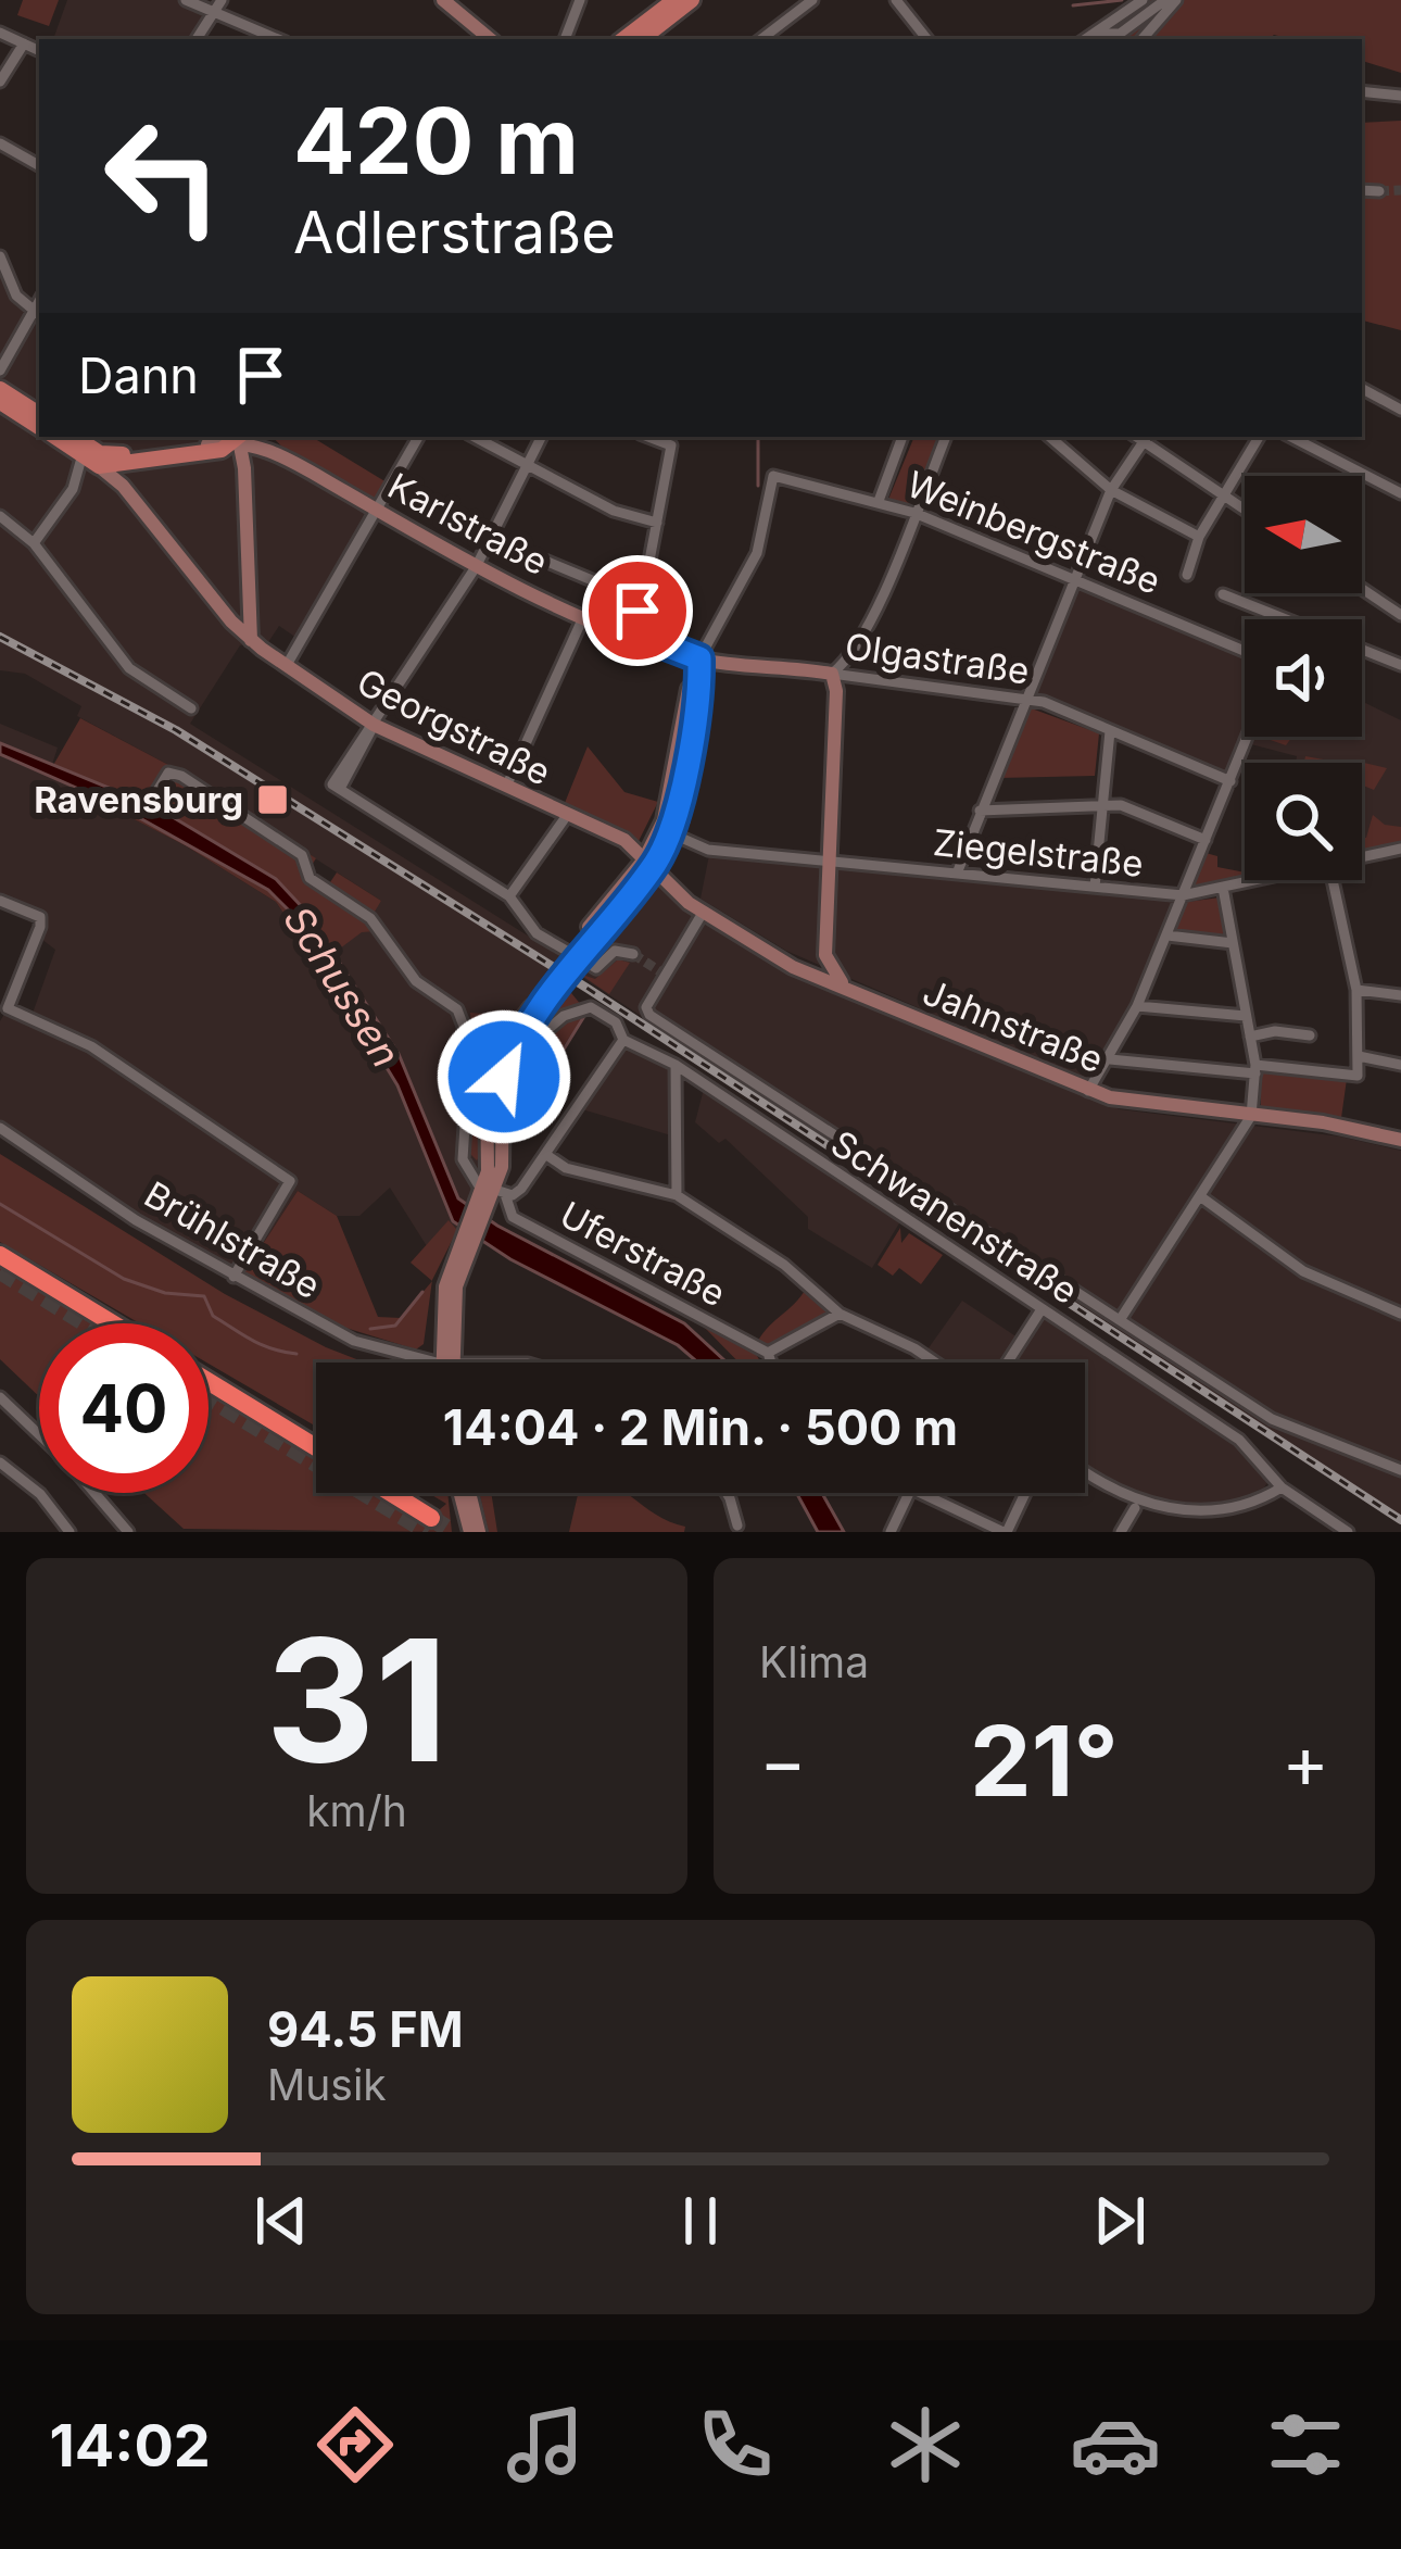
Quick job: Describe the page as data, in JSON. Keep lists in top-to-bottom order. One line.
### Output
{"streets":{"main road":["Karlstraße","Olgastraße","Georgstraße","Jahnstraße"],"street":["Weinbergstraße","Ziegelstraße","Schwanenstraße","Brühlstraße","Uferstraße"]},"crossings":[["Karlstraße","Weinbergstraße"],["Karlstraße","Olgastraße"],["Weinbergstraße","Olgastraße"],["Georgstraße","Jahnstraße"]],"water":["Schussen"],"places":{"transit":["Ravensburg"]},"north":"left","page":{"turn":["420 m","Adlerstraße"],"then":"Dann","limit":"40","trip":"14:04 · 2 Min. · 500 m","tile":[["31","km/h"],"Klima"],"heat":["−","21°","+"],"song":["94.5 FM","Musik"],"tabs":"14:02"}}
